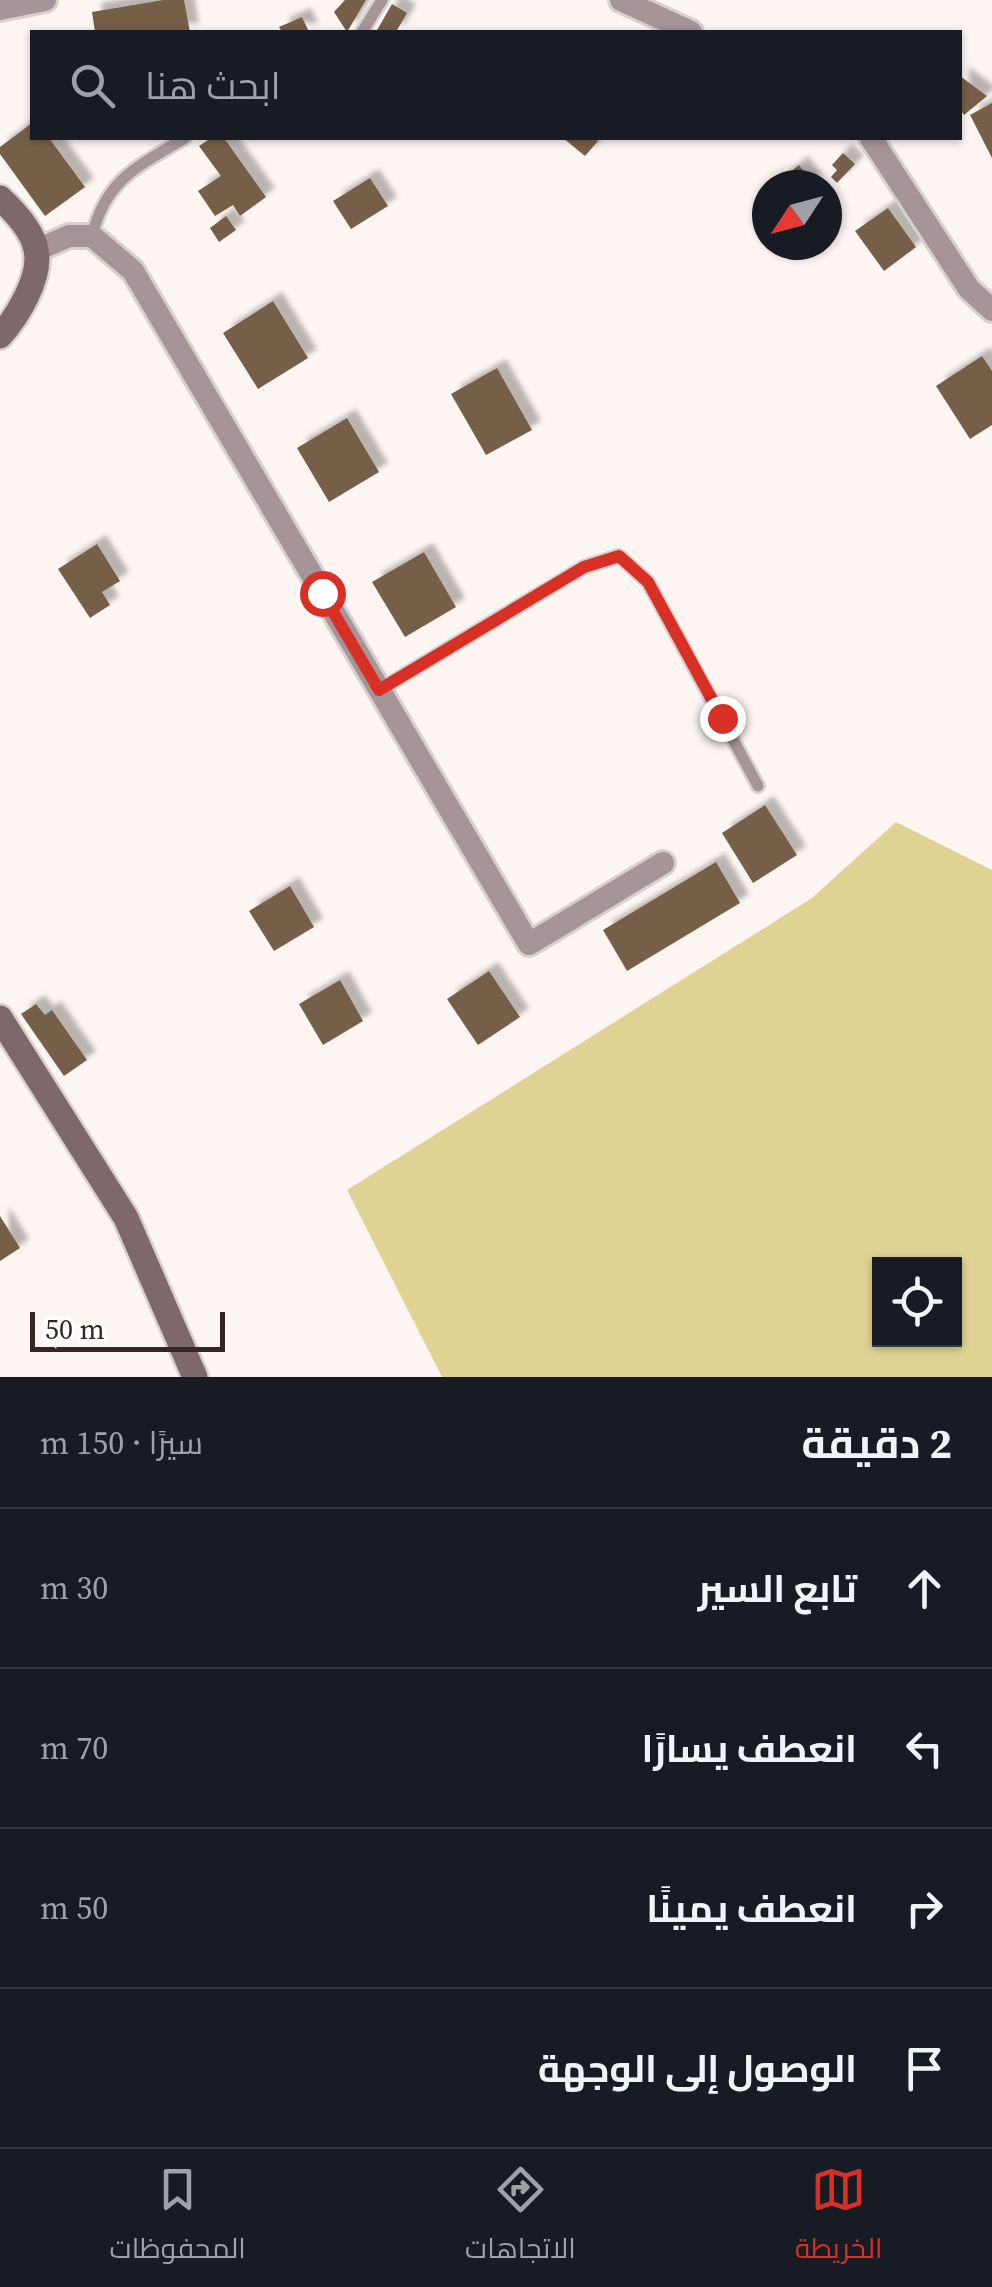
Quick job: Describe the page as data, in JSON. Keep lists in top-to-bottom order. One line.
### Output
{"scale_bar":"50 m","north":"bottom left","page":{"search":"ابحث هنا","scale":"50 m","heading":["2 دقيقة","سيرًا · 150 m"],"list":[["تابع السير","30 m"],["انعطف يسارًا","70 m"],["انعطف يمينًا","50 m"],"الوصول إلى الوجهة"],"nav":["الخريطة","الاتجاهات","المحفوظات"]}}
